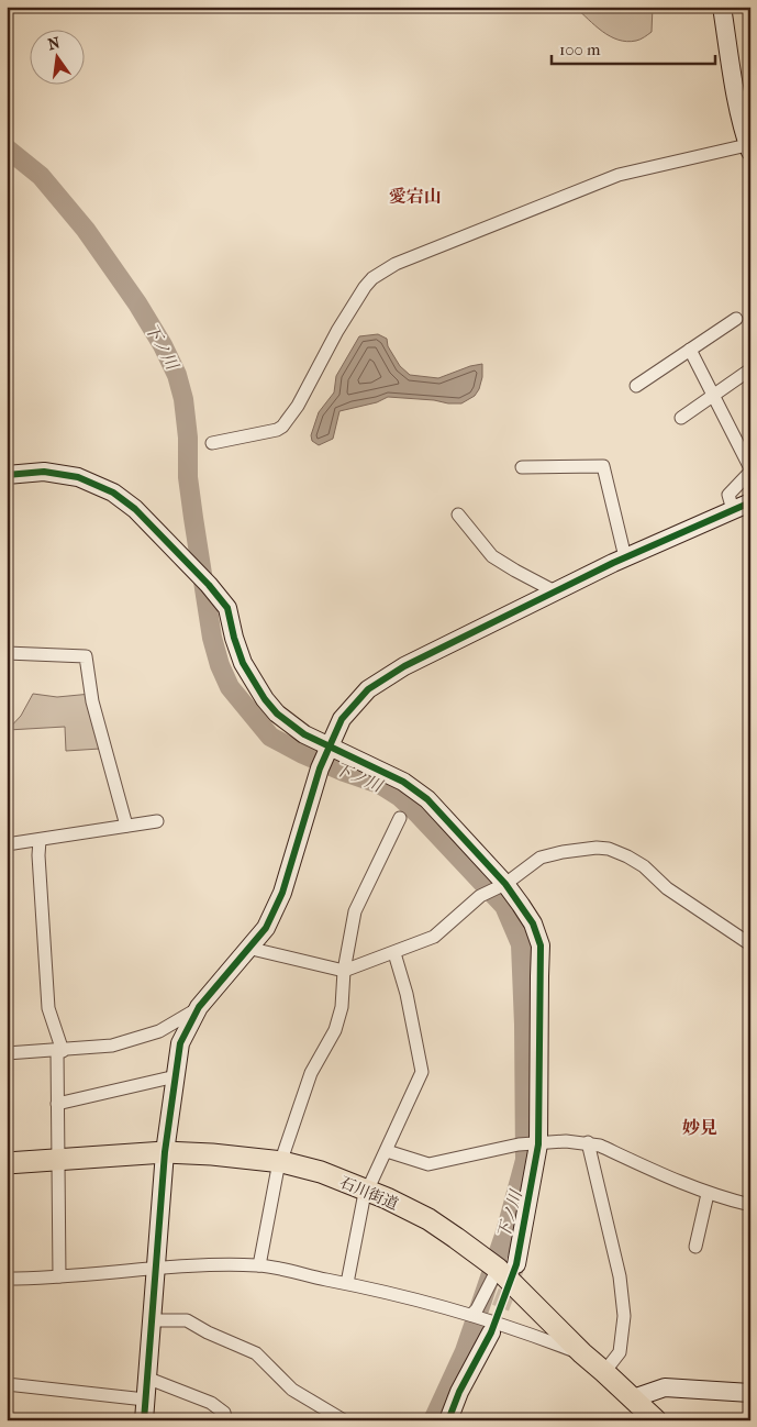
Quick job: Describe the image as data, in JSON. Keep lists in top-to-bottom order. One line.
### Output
{"streets":{"main road":["石川街道"]},"districts":["愛宕山","妙見"],"water":["下ノ川"],"scale_bar":"100 m","north":"top"}
